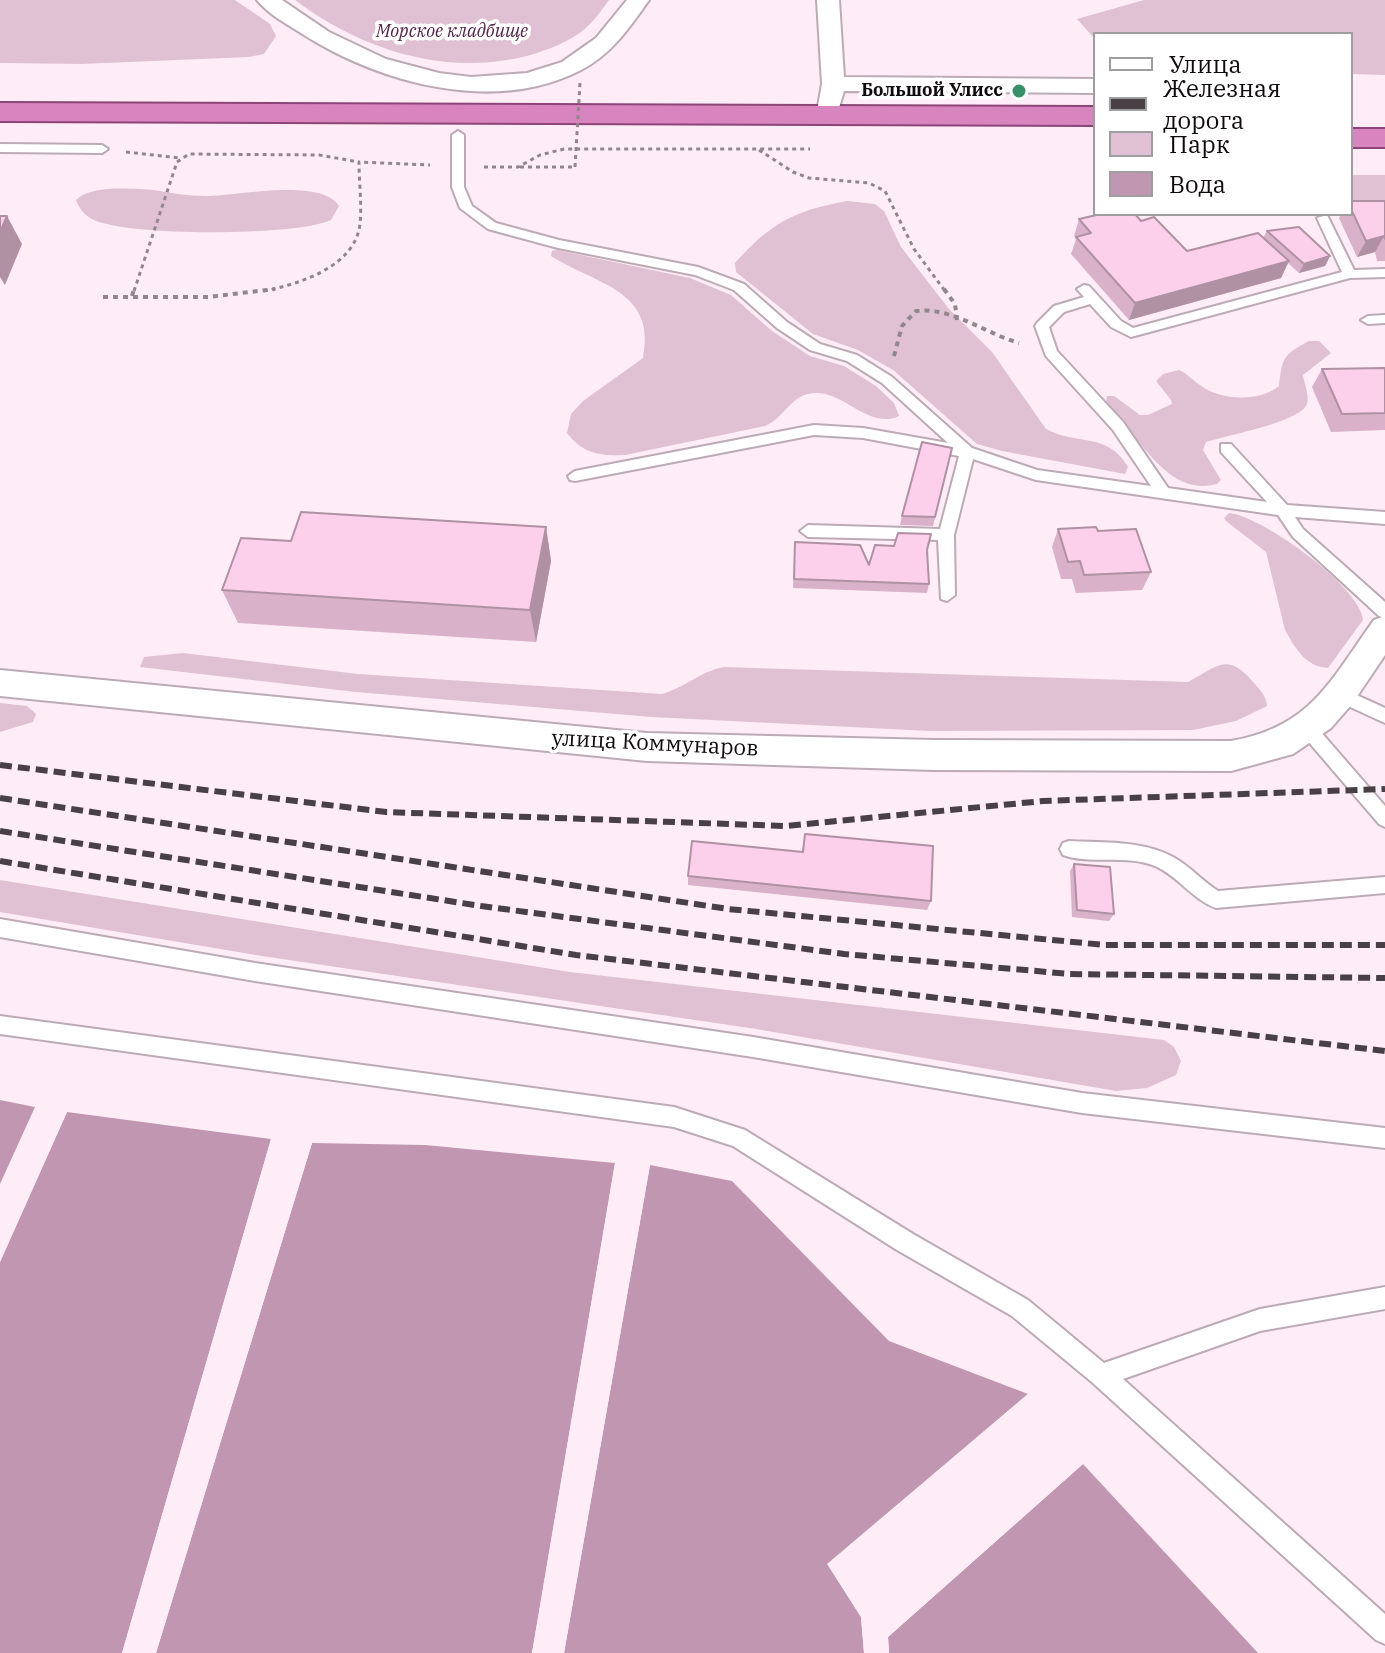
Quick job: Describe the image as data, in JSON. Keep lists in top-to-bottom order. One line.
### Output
{"streets":{"street":["улица Коммунаров"]},"parks":["Морское кладбище"],"places":["Большой Улисс"],"legend":["Улица","Железная дорога","Парк","Вода"]}
